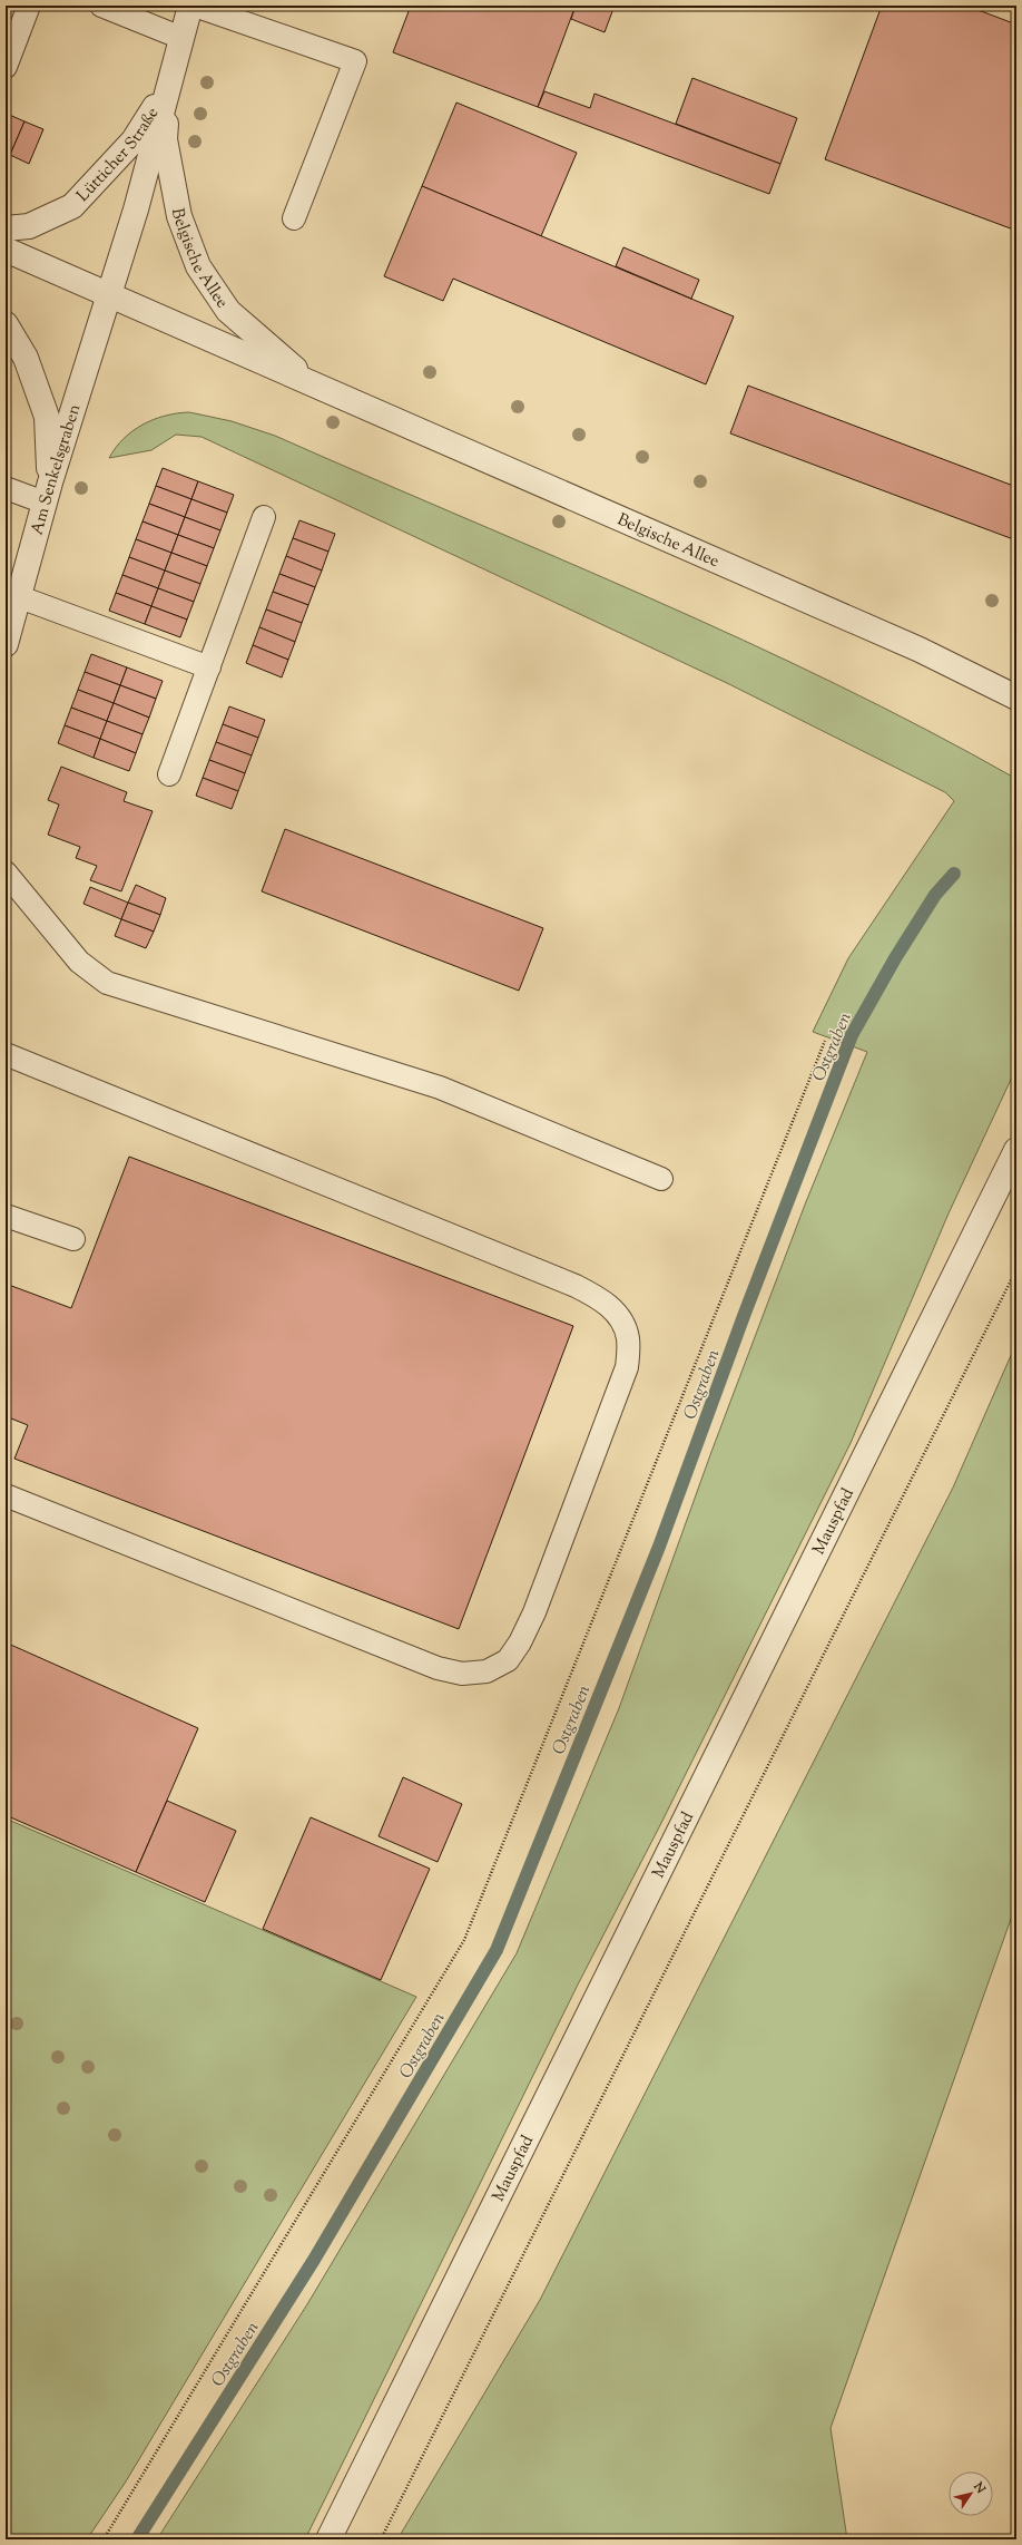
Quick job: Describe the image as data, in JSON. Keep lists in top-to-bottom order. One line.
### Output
{"streets":{"street":["Lütticher Straße","Belgische Allee","Am Senkelsgraben","Mauspfad"]},"crossings":[["Lütticher Straße","Belgische Allee"],["Lütticher Straße","Am Senkelsgraben"],["Belgische Allee","Am Senkelsgraben"]],"water":["Ostgraben"],"north":"top right"}
